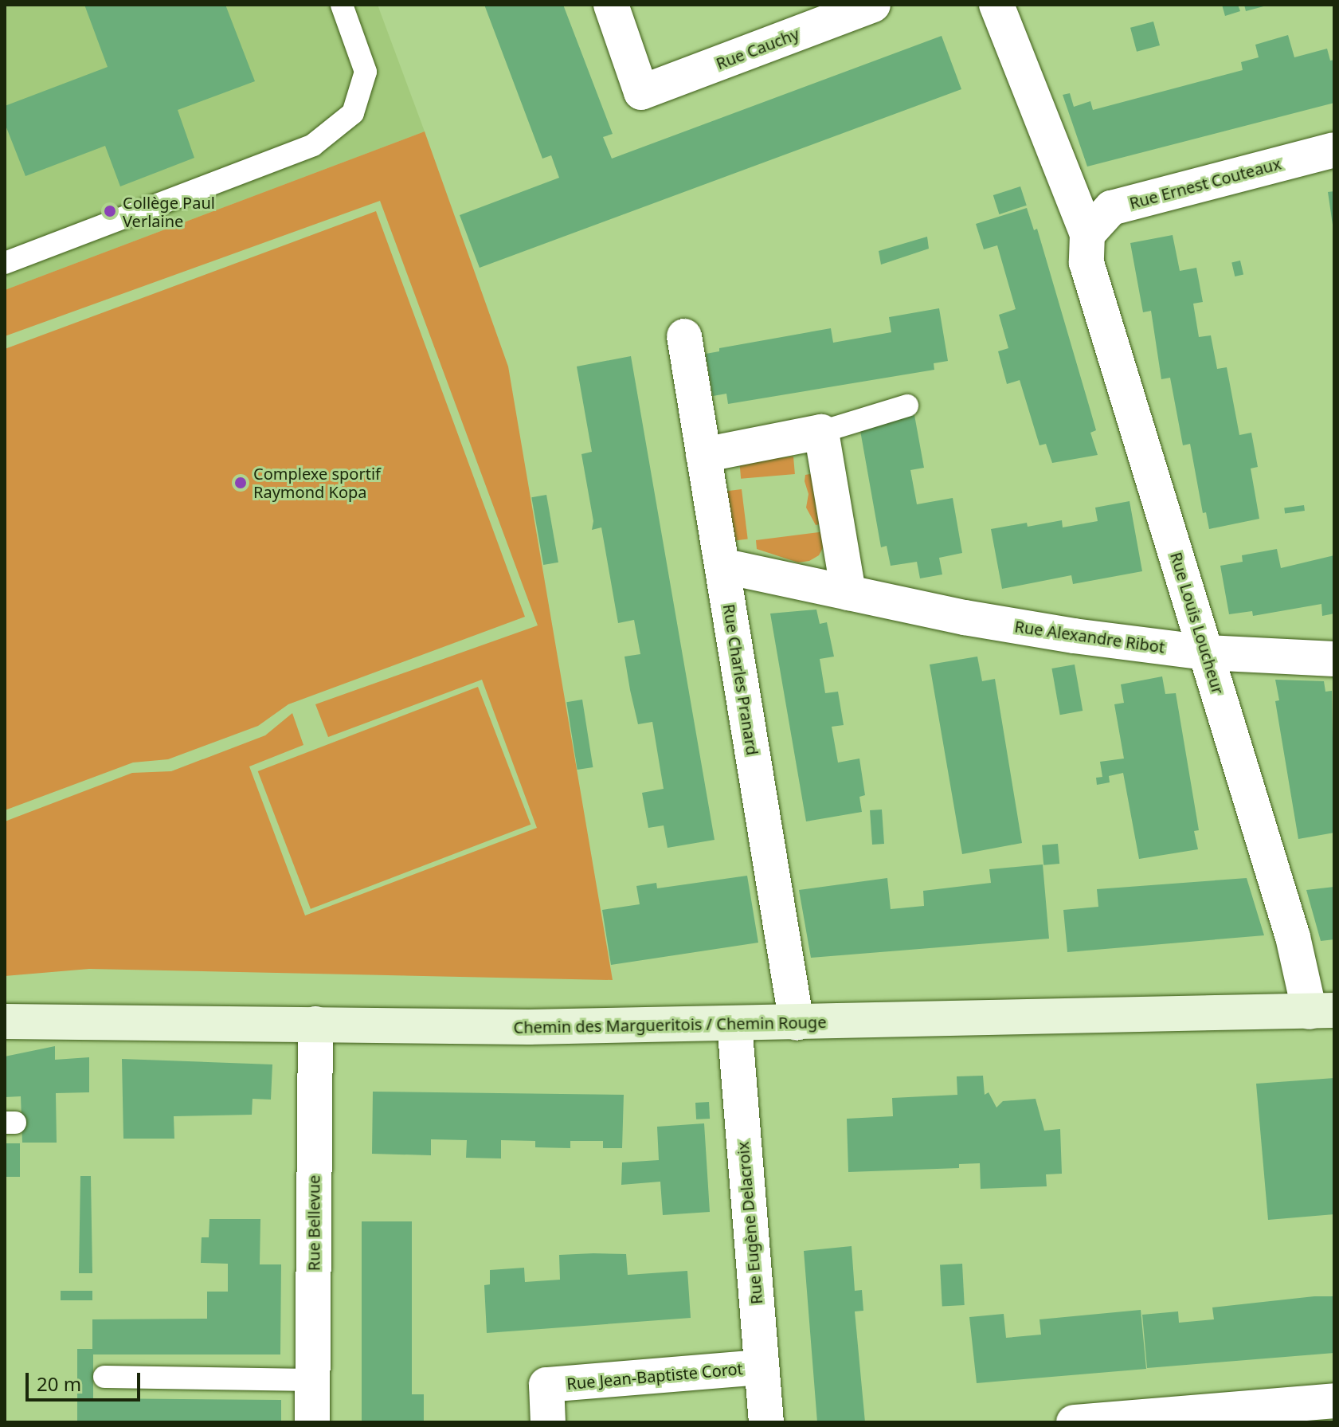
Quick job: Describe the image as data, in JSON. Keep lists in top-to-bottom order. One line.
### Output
{"streets":{"street":["Rue Cauchy","Rue Ernest Couteaux","Rue Louis Loucheur","Rue Alexandre Ribot","Rue Charles Pranard","Chemin des Margueritois / Chemin Rouge","Rue Bellevue","Rue Eugène Delacroix","Rue Jean-Baptiste Corot"]},"crossings":[["Rue Ernest Couteaux","Rue Louis Loucheur"],["Rue Louis Loucheur","Rue Alexandre Ribot"],["Rue Louis Loucheur","Chemin des Margueritois / Chemin Rouge"],["Rue Alexandre Ribot","Rue Charles Pranard"],["Rue Charles Pranard","Chemin des Margueritois / Chemin Rouge"],["Chemin des Margueritois / Chemin Rouge","Rue Bellevue"],["Chemin des Margueritois / Chemin Rouge","Rue Eugène Delacroix"],["Rue Eugène Delacroix","Rue Jean-Baptiste Corot"]],"places":["Collège Paul Verlaine","Complexe sportif Raymond Kopa"],"scale_bar":"20 m"}
